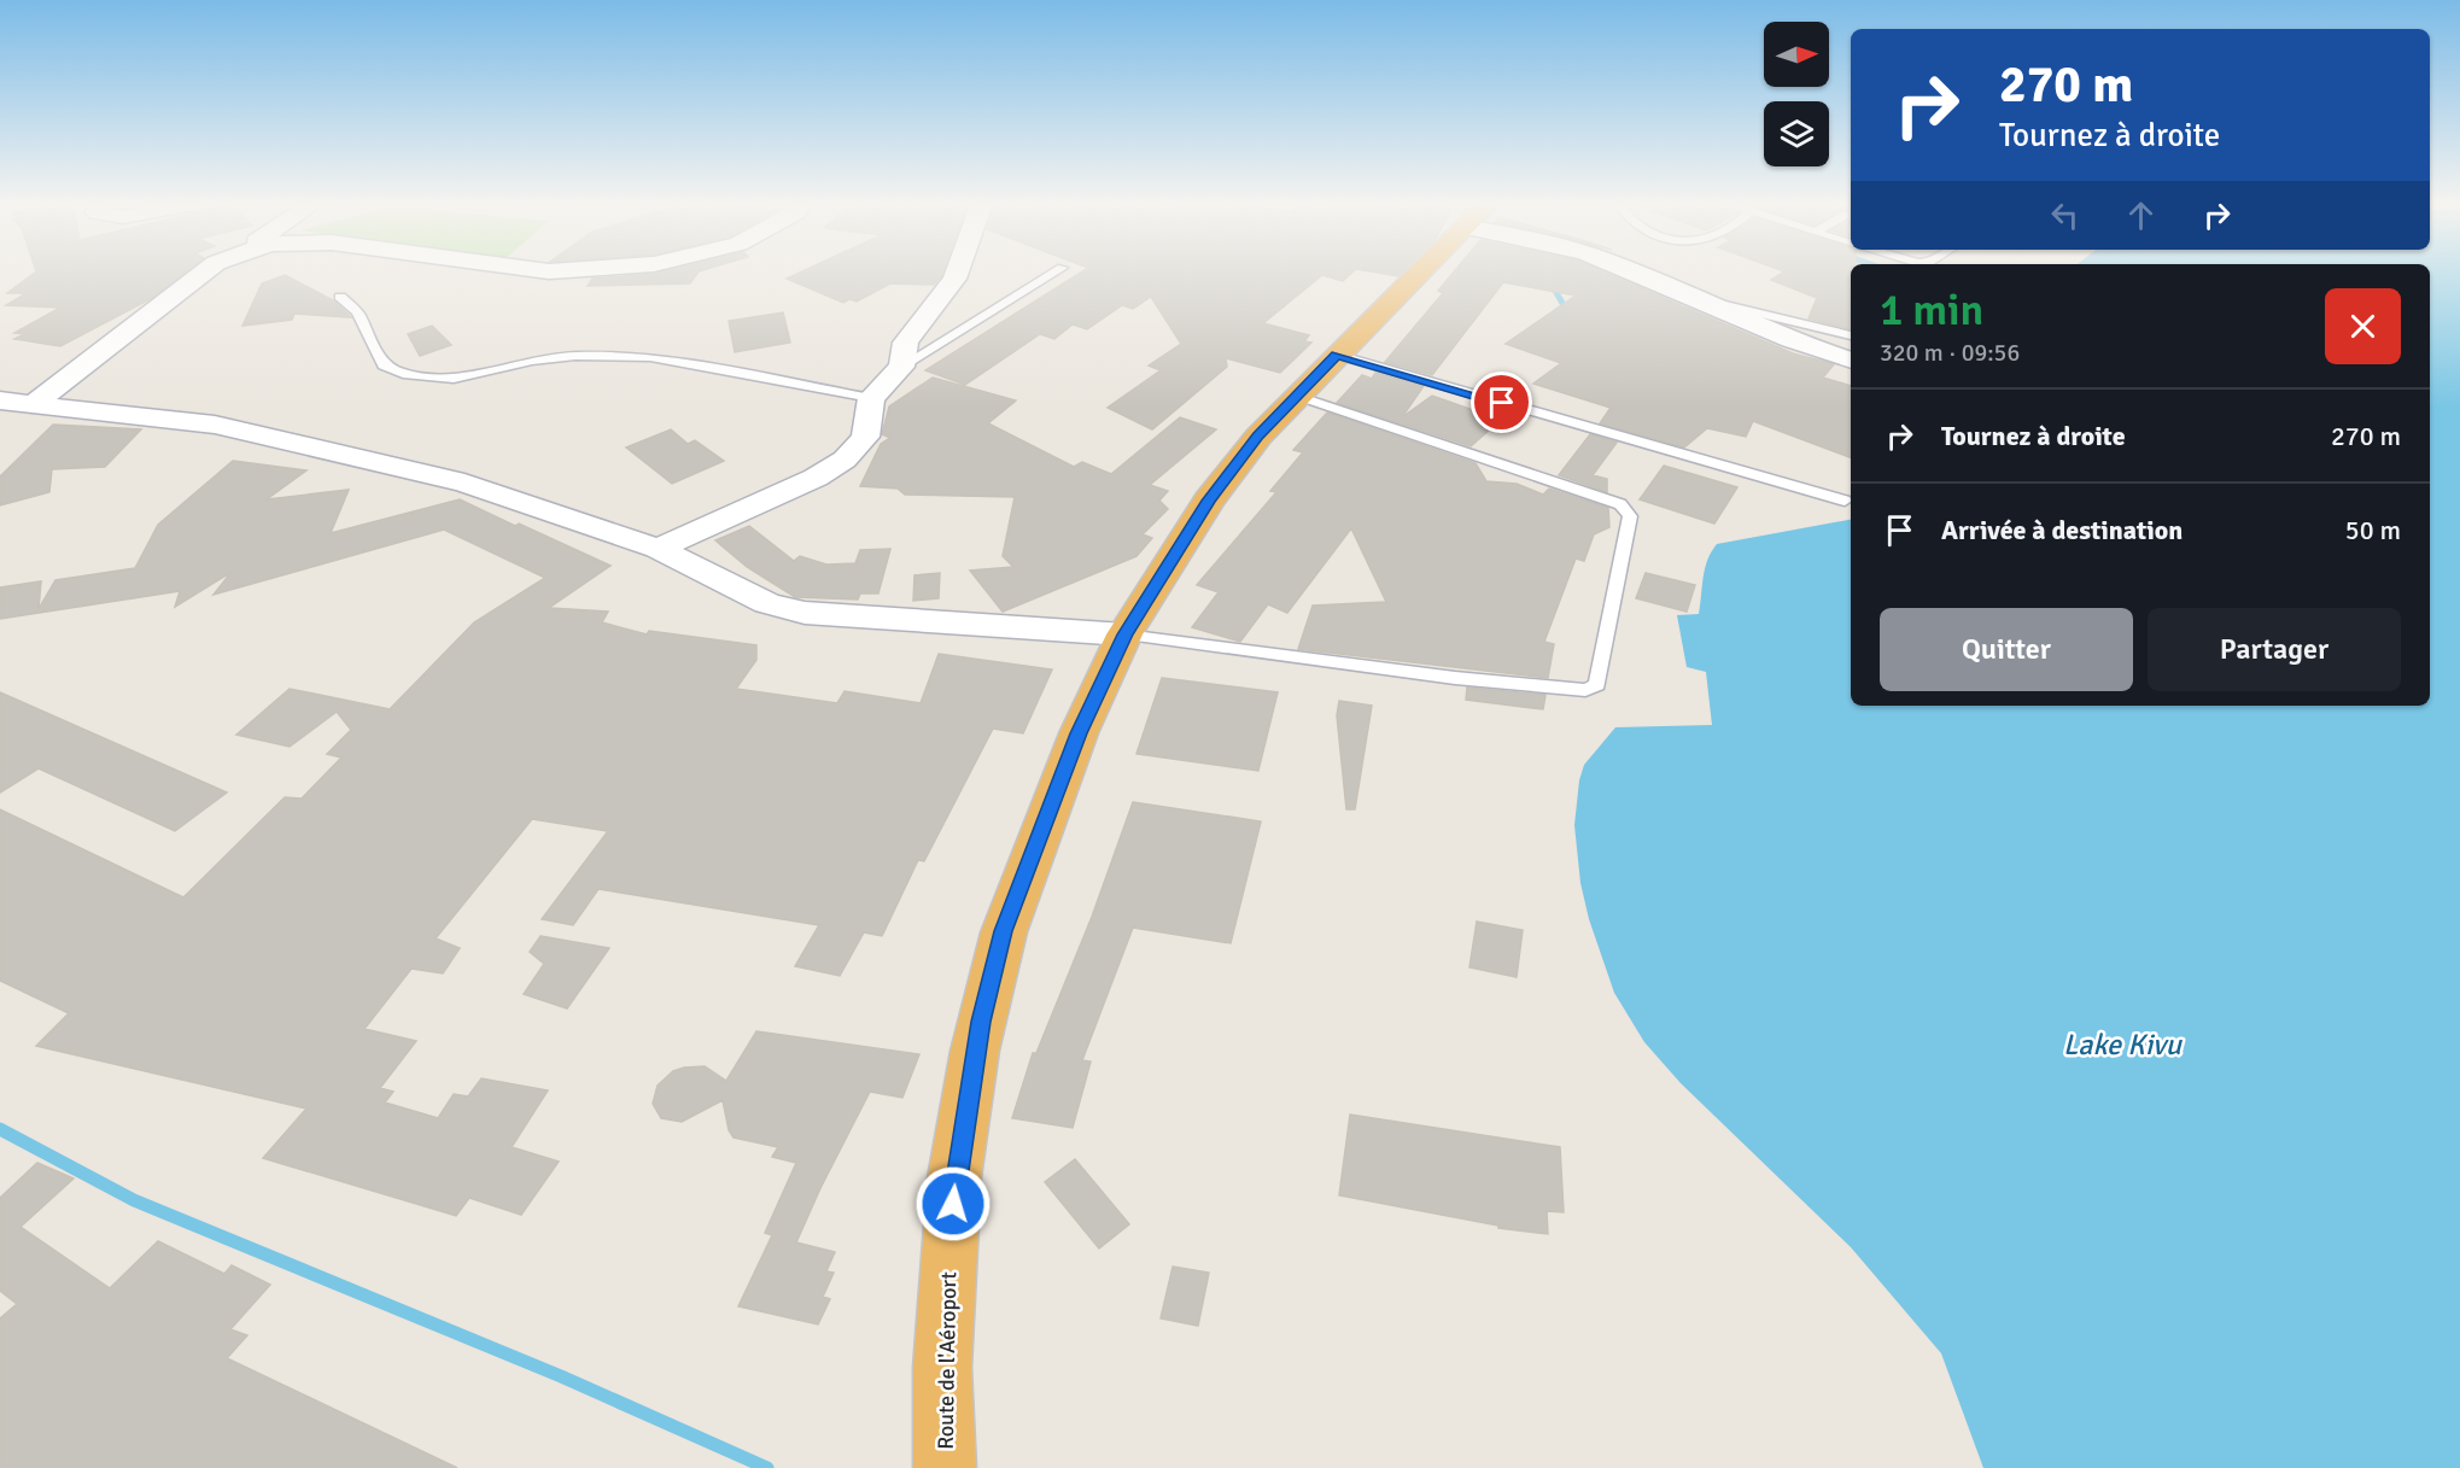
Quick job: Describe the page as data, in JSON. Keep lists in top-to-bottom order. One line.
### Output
{"streets":{"highway":["Route de l'Aéroport"]},"water":["Lake Kivu"],"north":"right","page":{"turn":["270 m","Tournez à droite"],"heading":["1 min","320 m · 09:56"],"list":[{"name":"Tournez à droite","value":"270 m"},{"name":"Arrivée à destination","value":"50 m"}],"buttons":["Quitter","Partager"]}}
